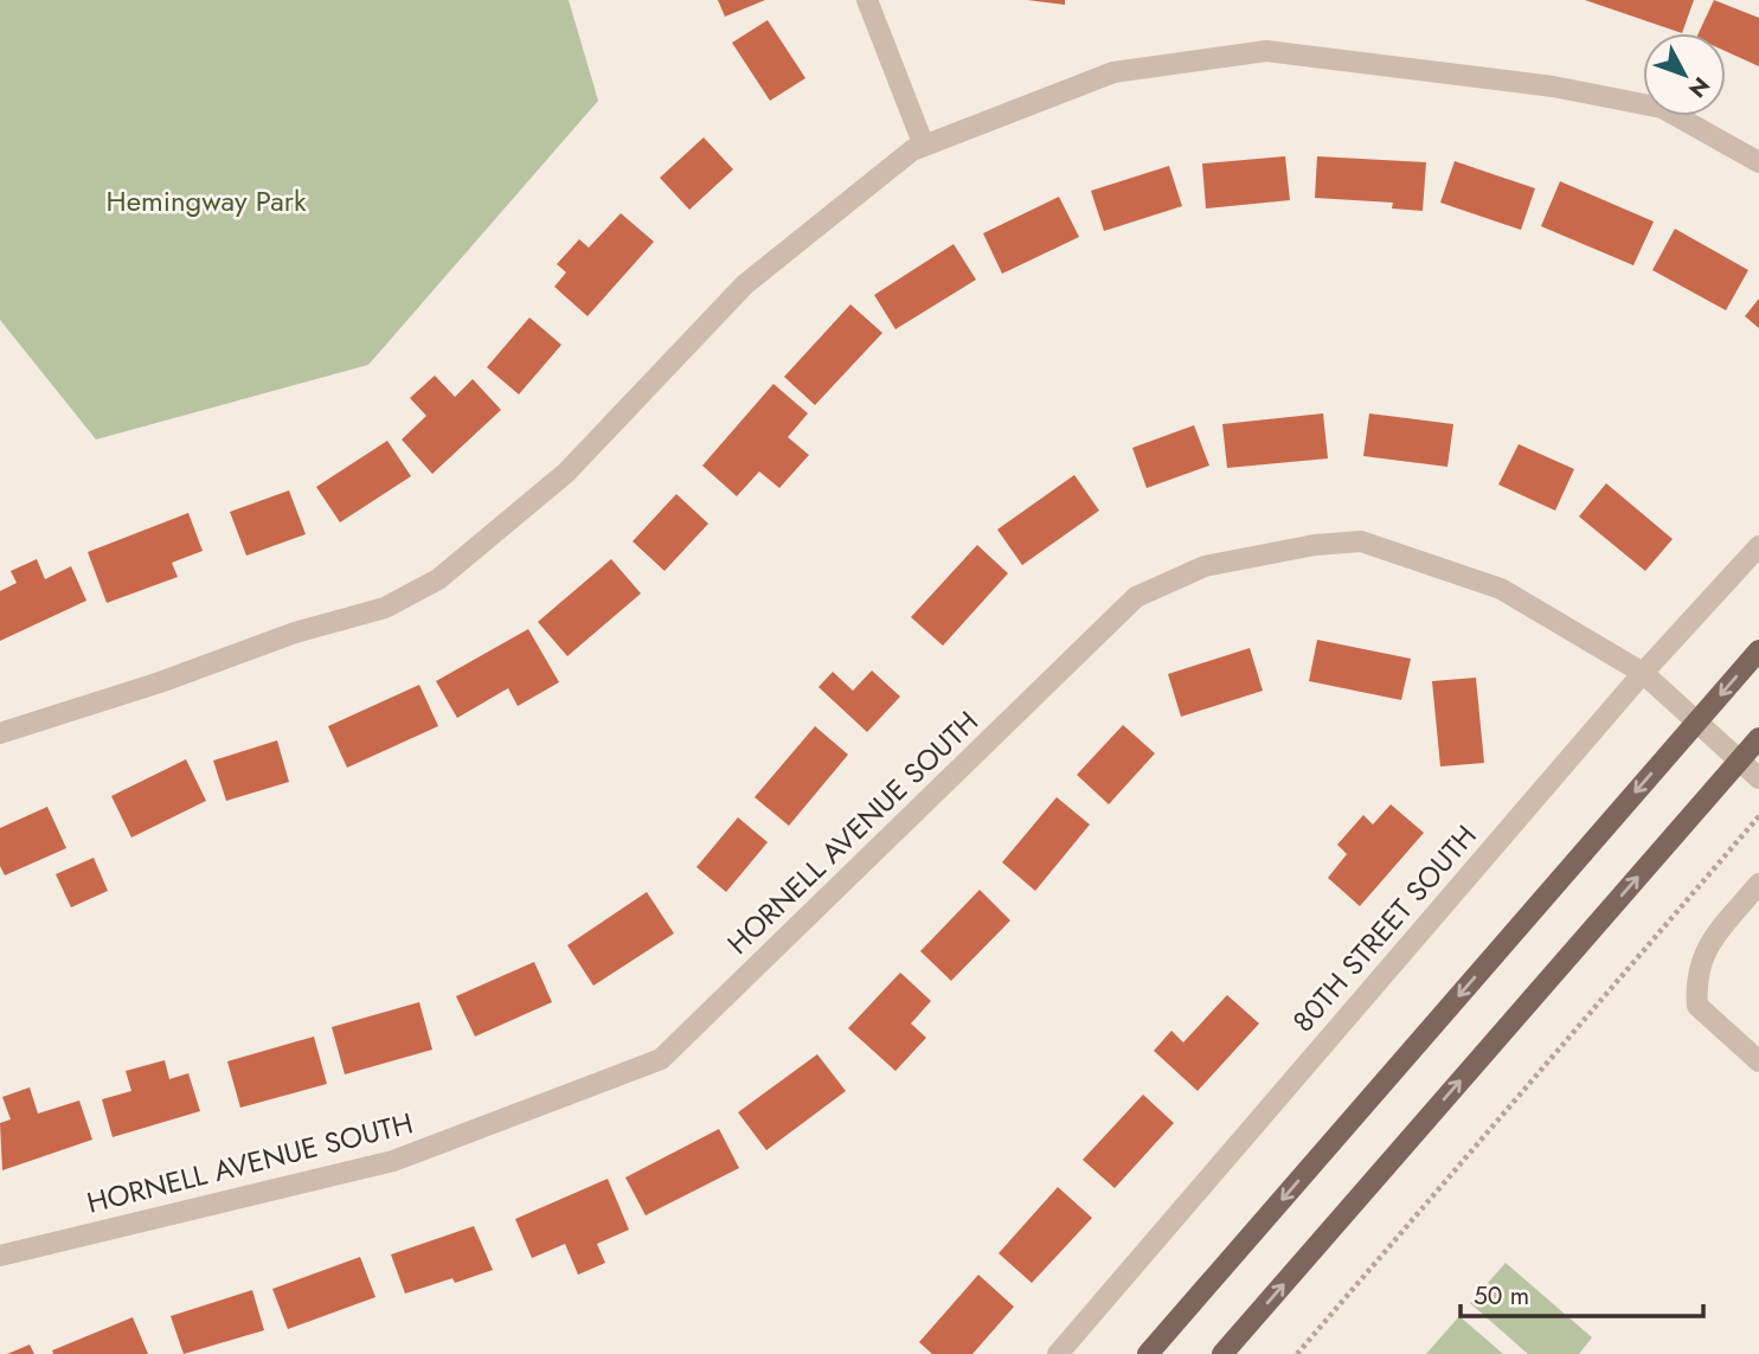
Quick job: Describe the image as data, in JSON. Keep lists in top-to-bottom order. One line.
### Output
{"streets":{"street":["HORNELL AVENUE SOUTH","80TH STREET SOUTH"]},"crossings":[["HORNELL AVENUE SOUTH","80TH STREET SOUTH"]],"parks":["Hemingway Park"],"scale_bar":"50 m","north":"bottom right"}
